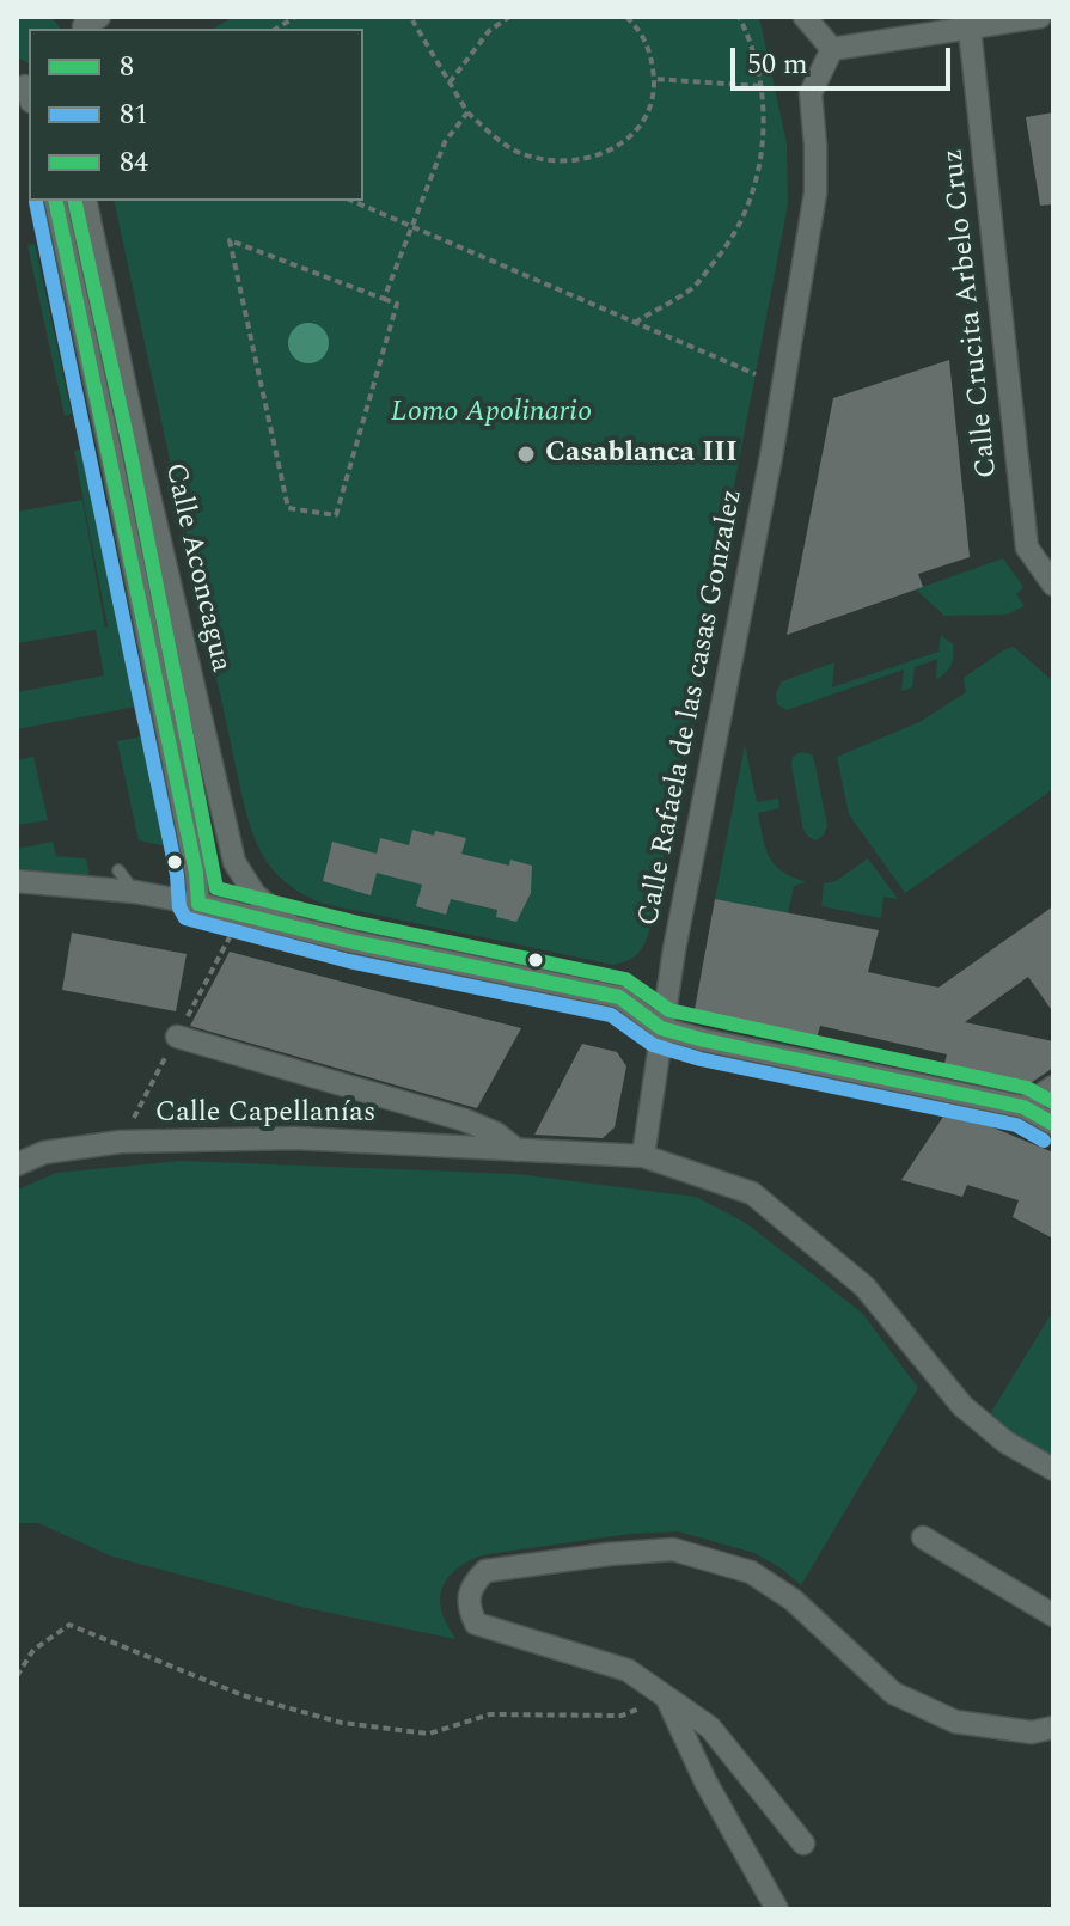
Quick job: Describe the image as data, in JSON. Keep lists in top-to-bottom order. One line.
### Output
{"streets":{"street":["Calle Crucita Arbelo Cruz","Calle Aconcagua","Calle Rafaela de las casas Gonzalez","Calle Capellanías"]},"crossings":[["Calle Rafaela de las casas Gonzalez","Calle Capellanías"]],"parks":["Lomo Apolinario"],"places":["Casablanca III"],"lines":["transit line 8","transit line 84","transit line 81"],"legend":["8","81","84"],"scale_bar":"50 m"}
